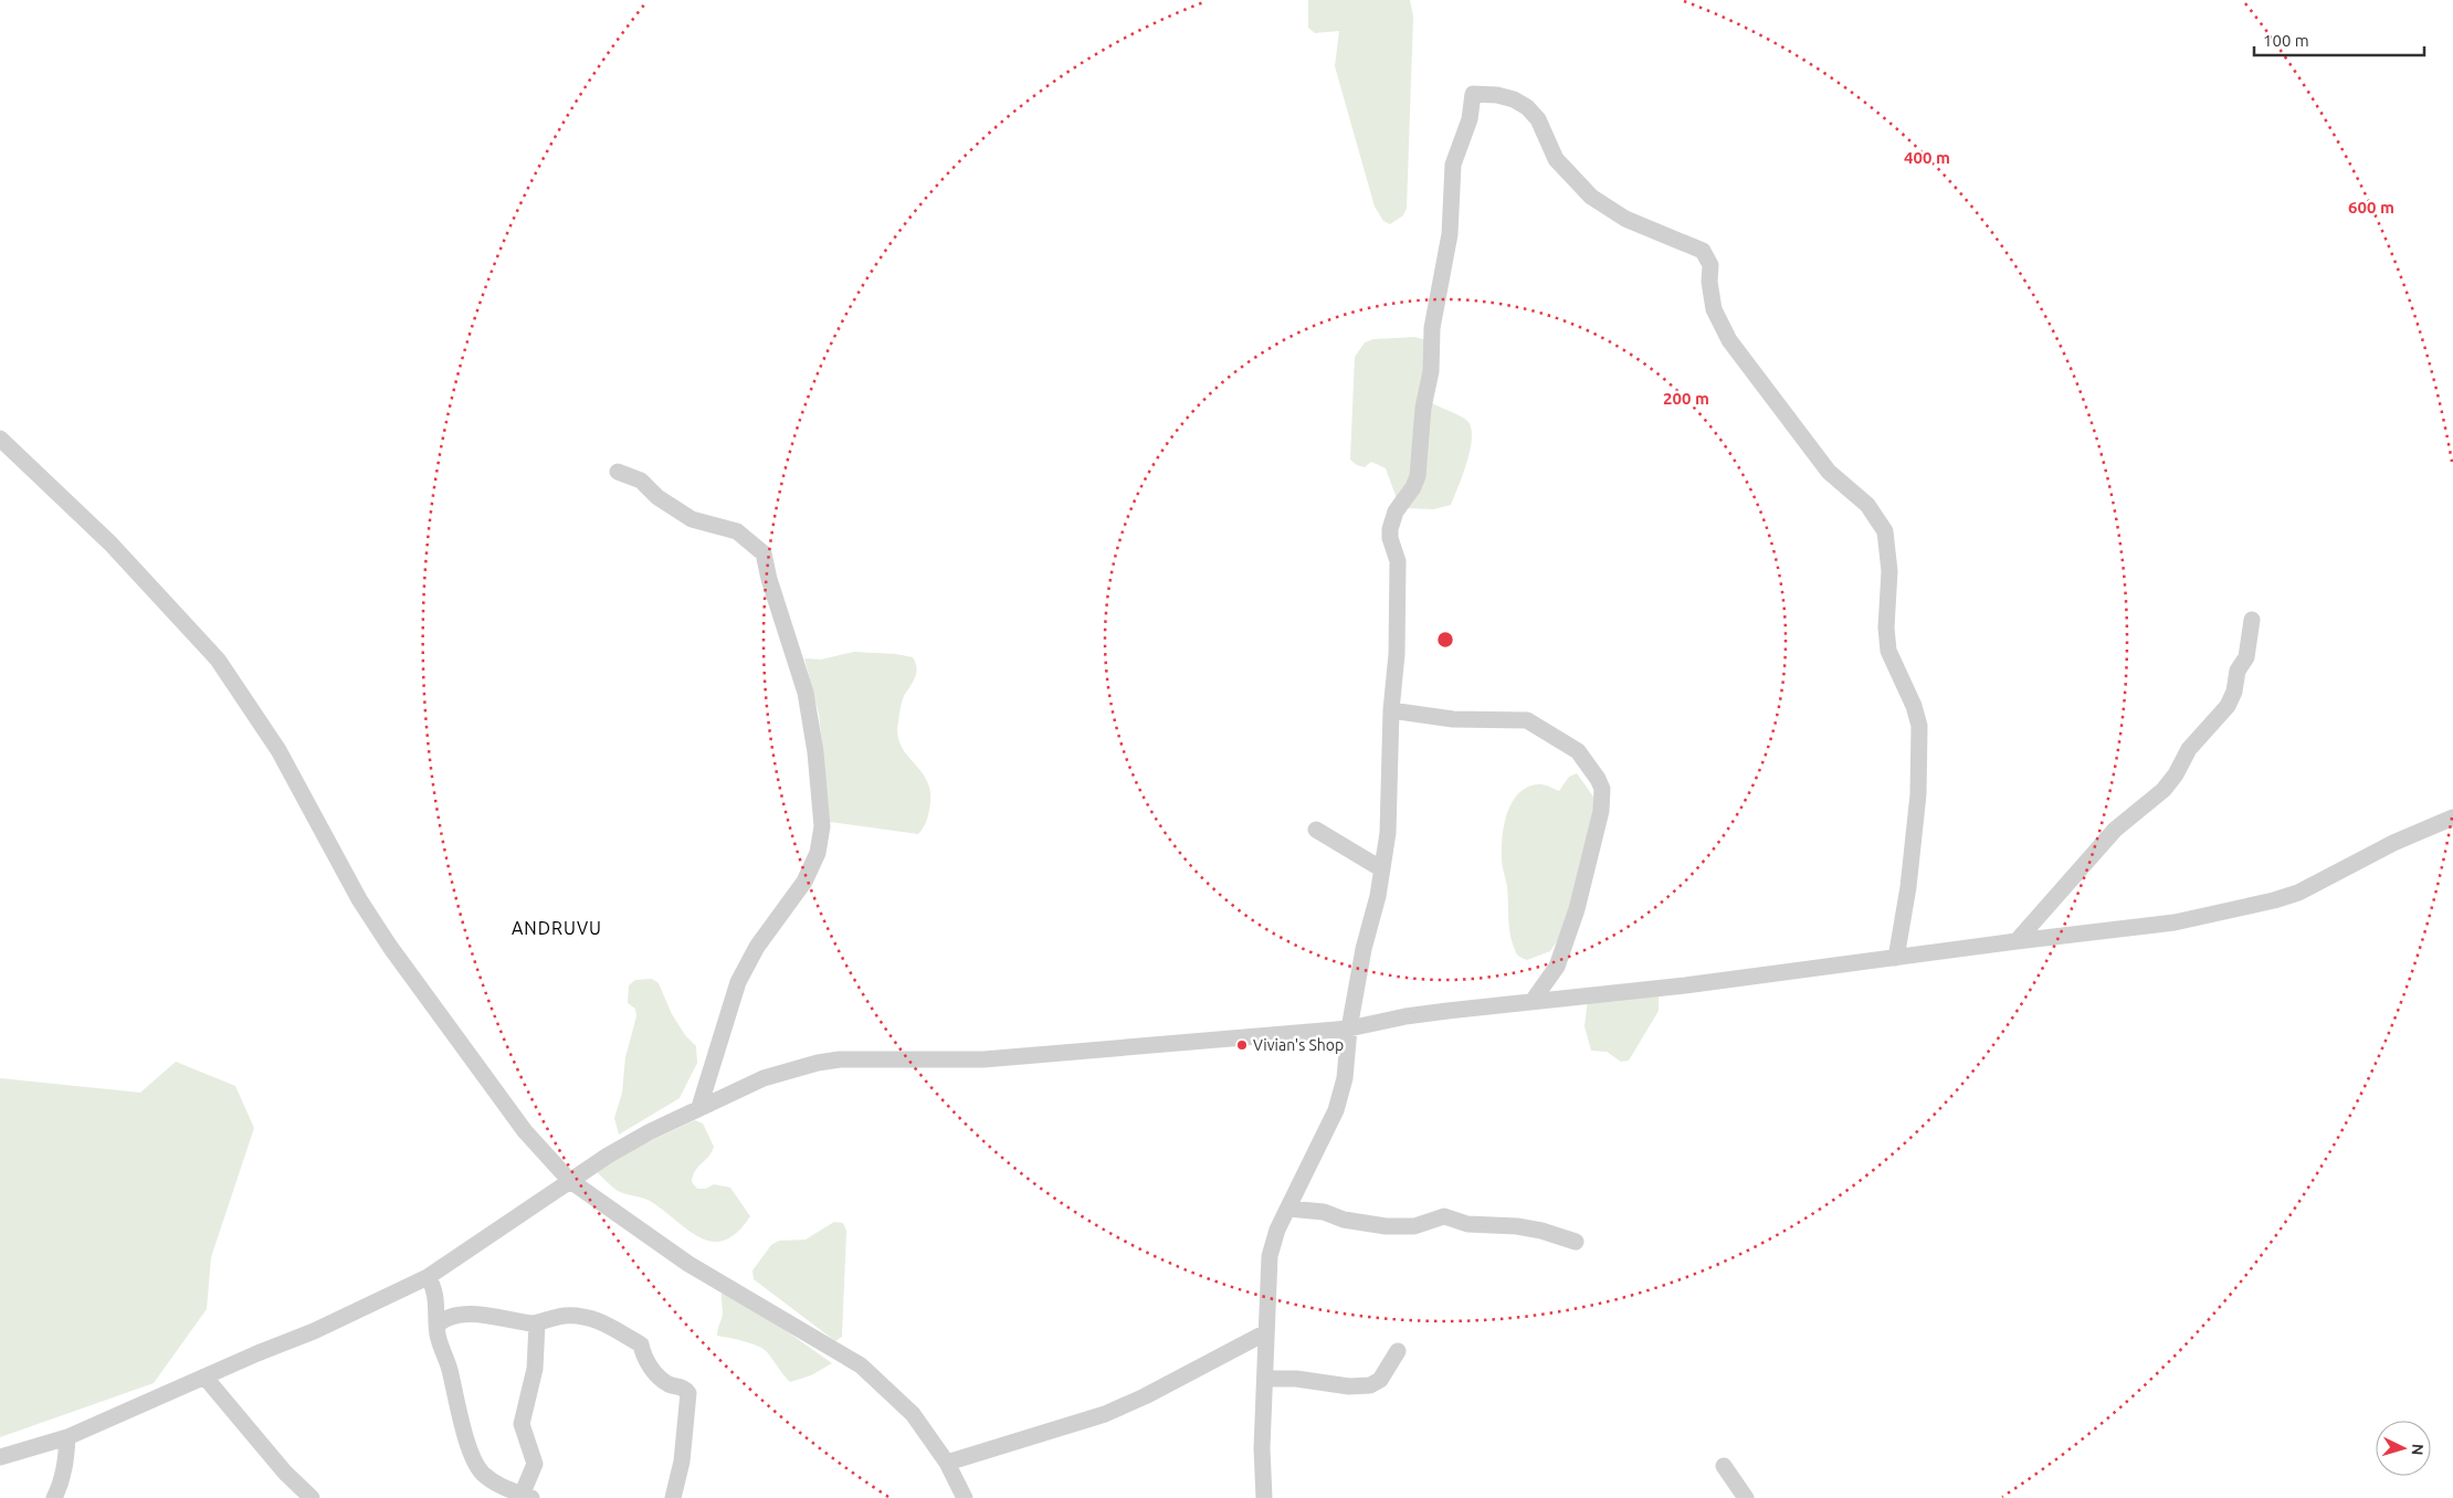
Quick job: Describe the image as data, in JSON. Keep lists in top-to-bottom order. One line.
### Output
{"districts":["ANDRUVU"],"places":["Vivian's Shop"],"scale_bar":"100 m","north":"right","rings":["400 m","600 m","200 m"]}
